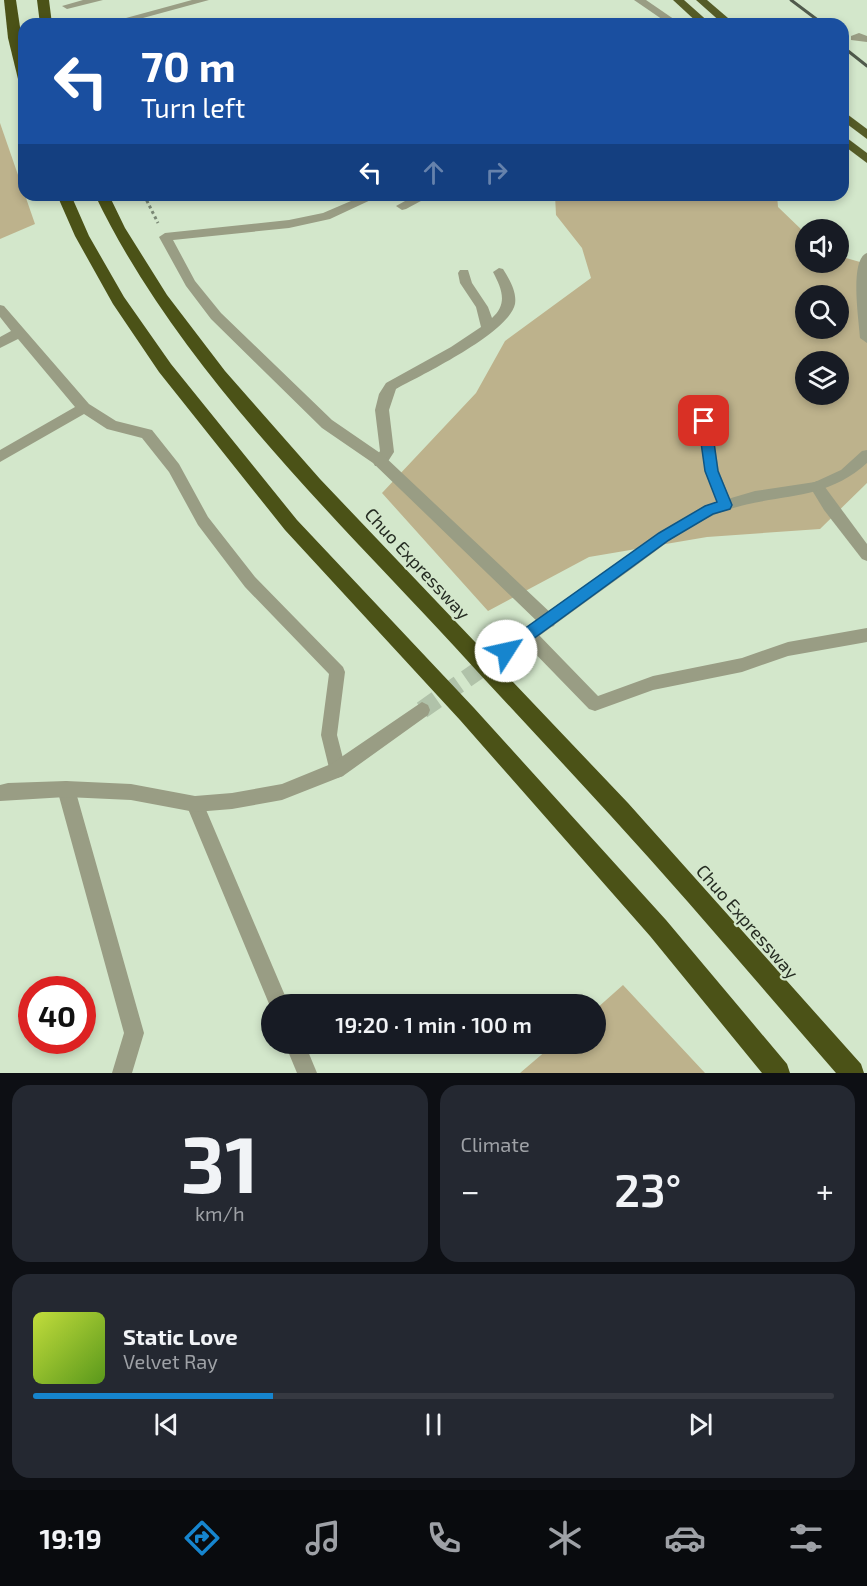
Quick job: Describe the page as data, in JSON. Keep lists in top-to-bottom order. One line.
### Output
{"streets":{"highway":["Chuo Expressway"]},"page":{"turn":["70 m","Turn left"],"limit":"40","trip":"19:20 · 1 min · 100 m","tile":[["31","km/h"],"Climate"],"heat":["−","23°","+"],"song":["Static Love","Velvet Ray"],"tabs":"19:19"}}
